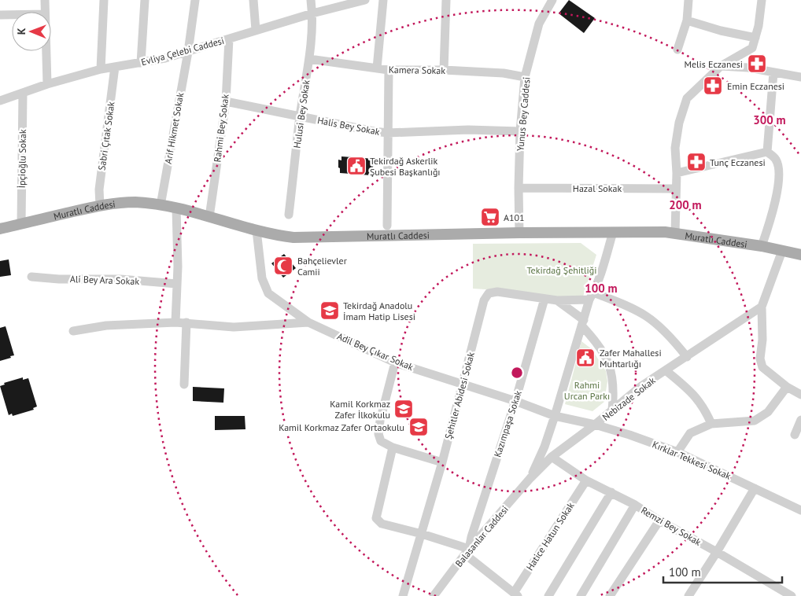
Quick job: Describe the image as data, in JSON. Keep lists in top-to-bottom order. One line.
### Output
{"streets":{"main road":["Muratlı Caddesi"],"street":["Evliya Çelebi Caddesi","Kamera Sokak","Hulusi Bey Sokak","Yunus Bey Caddesi","Halis Bey Sokak","Arif Hikmet Sokak","Rahmi Bey Sokak","Sabri Çıtak Sokak","İpçioğlu Sokak","Hazal Sokak","Ali Bey Ara Sokak","Adil Bey Çıkar Sokak","Şehitler Abidesi Sokak","Nebizade Sokak","Kazımpaşa Sokak","Kırklar Tekkesi Sokak","Remzi Bey Sokak","Balasanlar Caddesi","Hatice Hatun Sokak"]},"crossings":[["Evliya Çelebi Caddesi","Hulusi Bey Sokak"],["Evliya Çelebi Caddesi","Arif Hikmet Sokak"],["Evliya Çelebi Caddesi","Rahmi Bey Sokak"],["Evliya Çelebi Caddesi","Sabri Çıtak Sokak"],["Evliya Çelebi Caddesi","İpçioğlu Sokak"],["Kamera Sokak","Hulusi Bey Sokak"],["Kamera Sokak","Yunus Bey Caddesi"],["Hulusi Bey Sokak","Halis Bey Sokak"],["Yunus Bey Caddesi","Halis Bey Sokak"],["Yunus Bey Caddesi","Hazal Sokak"],["Yunus Bey Caddesi","Muratlı Caddesi"],["Halis Bey Sokak","Rahmi Bey Sokak"],["Arif Hikmet Sokak","Muratlı Caddesi"],["Rahmi Bey Sokak","Muratlı Caddesi"],["Sabri Çıtak Sokak","Muratlı Caddesi"],["İpçioğlu Sokak","Muratlı Caddesi"],["Muratlı Caddesi","Adil Bey Çıkar Sokak"],["Adil Bey Çıkar Sokak","Şehitler Abidesi Sokak"],["Adil Bey Çıkar Sokak","Kazımpaşa Sokak"],["Adil Bey Çıkar Sokak","Kırklar Tekkesi Sokak"],["Şehitler Abidesi Sokak","Kazımpaşa Sokak"],["Nebizade Sokak","Kırklar Tekkesi Sokak"],["Nebizade Sokak","Remzi Bey Sokak"],["Nebizade Sokak","Balasanlar Caddesi"],["Kazımpaşa Sokak","Balasanlar Caddesi"],["Remzi Bey Sokak","Hatice Hatun Sokak"]],"parks":["Tekirdağ Şehitliği","Rahmi Urcan Parkı"],"places":{"pharmacy":["Melis Eczanesi","Emin Eczanesi","Tunç Eczanesi"],"public building":["Tekirdağ Askerlik Şubesi Başkanlığı","Zafer Mahallesi Muhtarlığı"],"supermarket":["A101"],"mosque":["Bahçelievler Camii"],"school or university":["Tekirdağ Anadolu İmam Hatip Lisesi","Kamil Korkmaz Zafer İlkokulu","Kamil Korkmaz Zafer Ortaokulu"]},"scale_bar":"100 m","north":"left","rings":["300 m","200 m","100 m"]}
